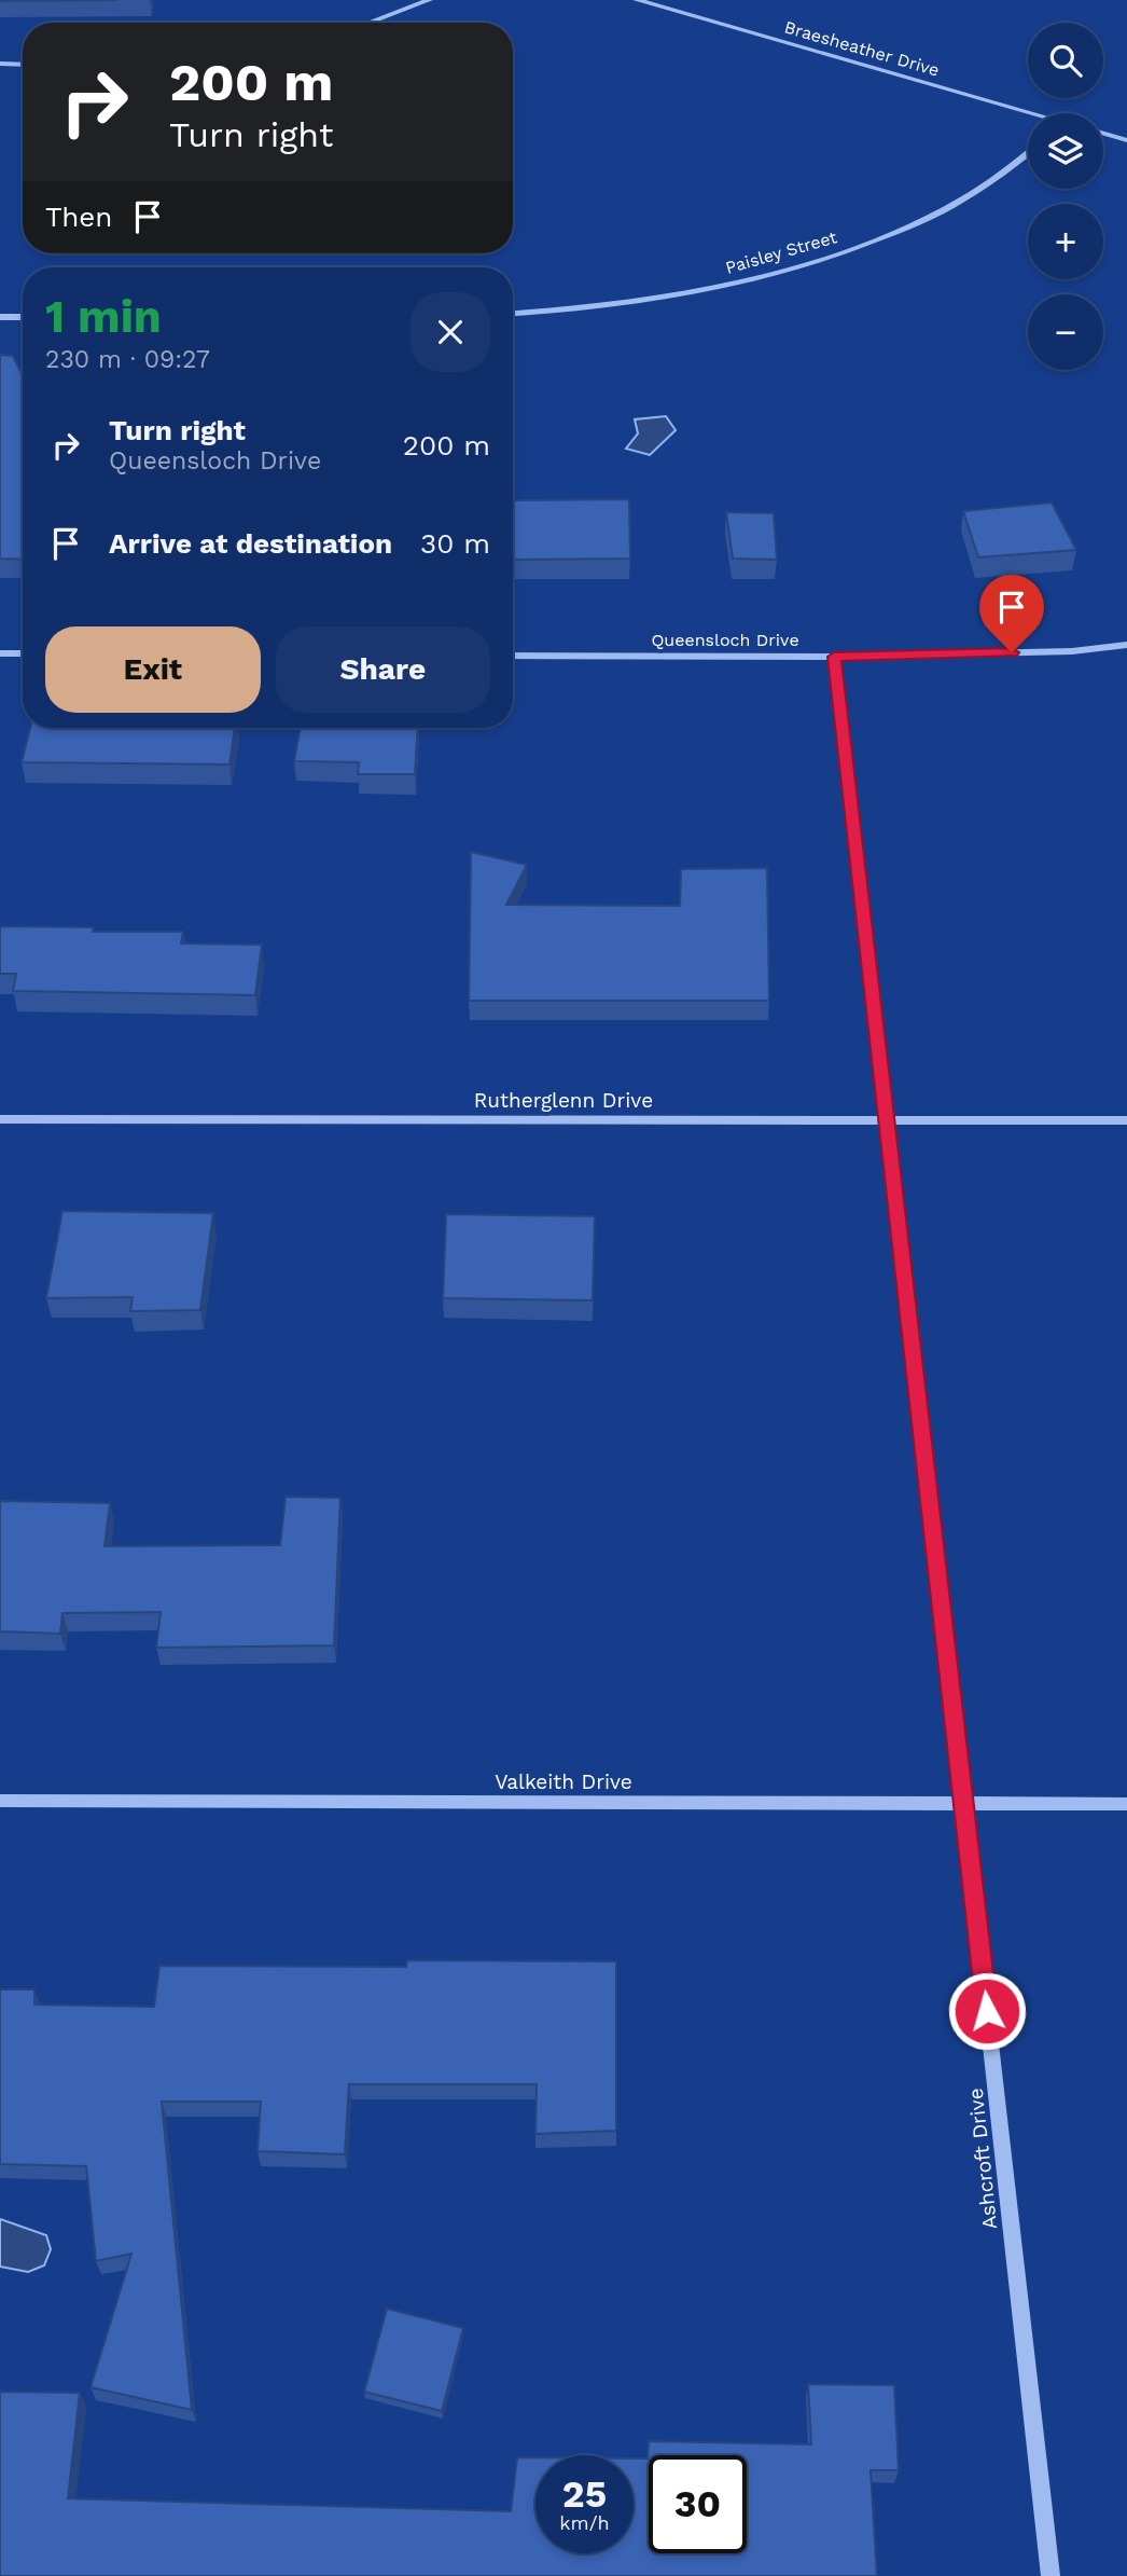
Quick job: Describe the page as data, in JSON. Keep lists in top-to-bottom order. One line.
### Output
{"streets":{"street":["Braesheather Drive","Paisley Street","Queensloch Drive","Rutherglenn Drive","Valkeith Drive","Ashcroft Drive"]},"crossings":[["Queensloch Drive","Ashcroft Drive"],["Rutherglenn Drive","Ashcroft Drive"],["Valkeith Drive","Ashcroft Drive"]],"page":{"map_buttons":["+","−"],"turn":["200 m","Turn right"],"then":"Then","heading":["1 min","230 m · 09:27"],"list":[{"name":"Turn right","note":"Queensloch Drive","value":"200 m"},{"name":"Arrive at destination","value":"30 m"}],"buttons":["Exit","Share"],"speed":"25 km/h","limit":"30"}}
